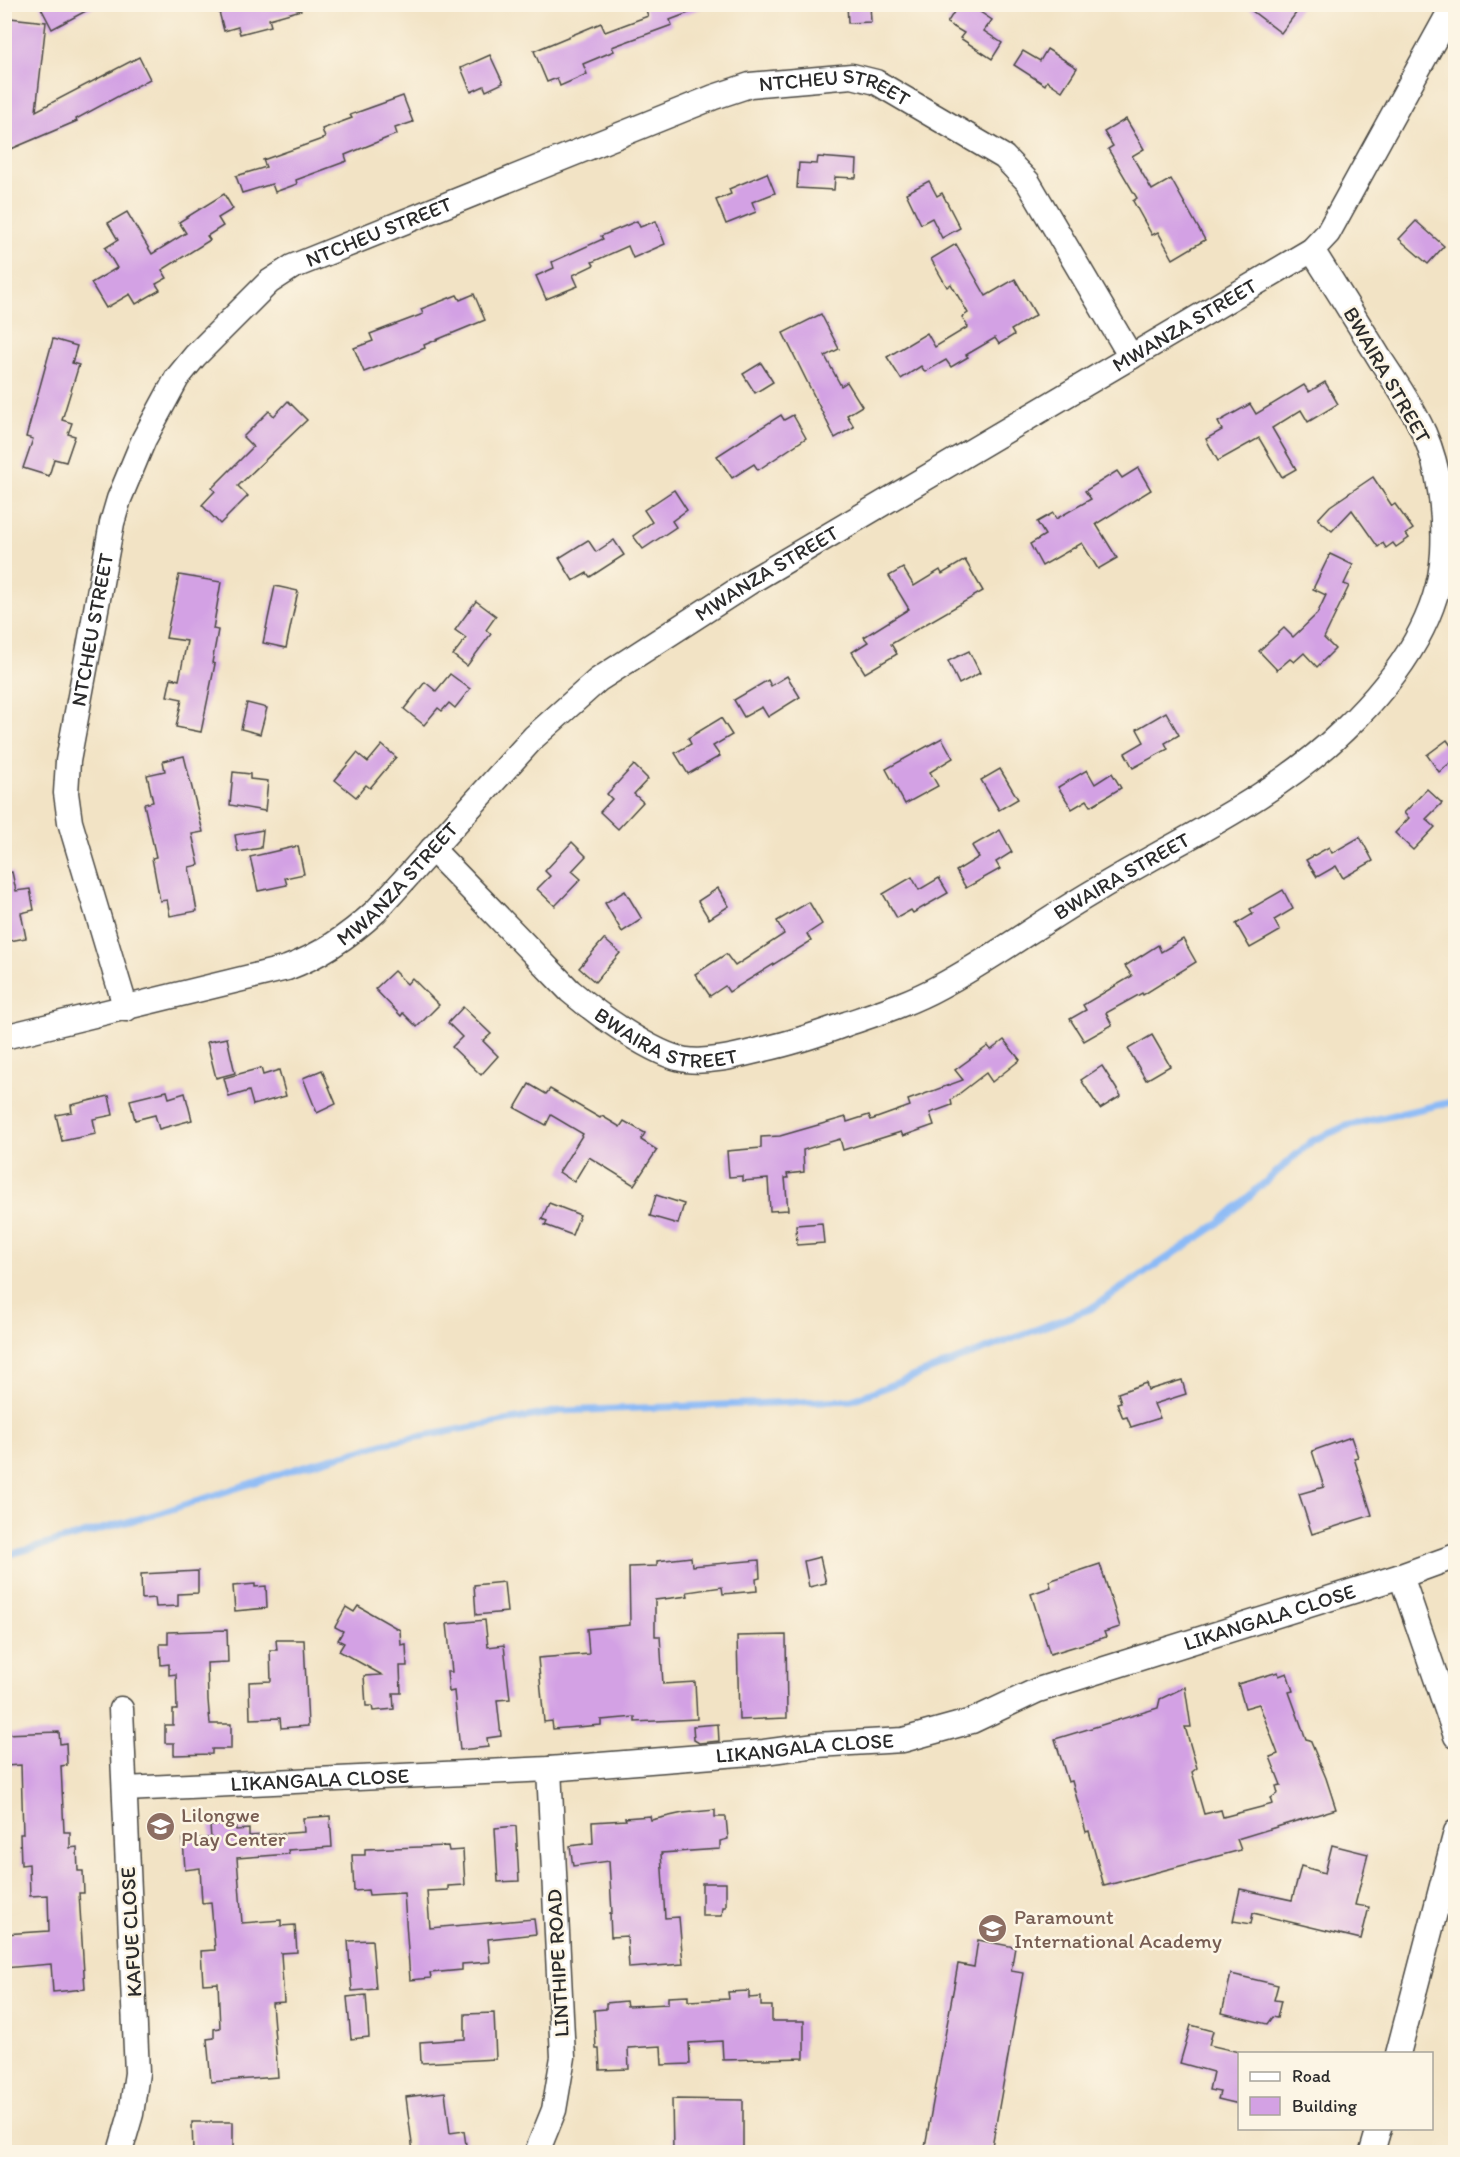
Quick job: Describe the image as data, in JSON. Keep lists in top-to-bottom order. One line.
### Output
{"streets":{"street":["NTCHEU STREET","MWANZA STREET","BWAIRA STREET","LIKANGALA CLOSE","KAFUE CLOSE","LINTHIPE ROAD"]},"crossings":[["NTCHEU STREET","MWANZA STREET"],["MWANZA STREET","BWAIRA STREET"],["LIKANGALA CLOSE","KAFUE CLOSE"],["LIKANGALA CLOSE","LINTHIPE ROAD"]],"places":{"school or university":["Lilongwe Play Center","Paramount International Academy"]},"legend":["Road","Building"]}
